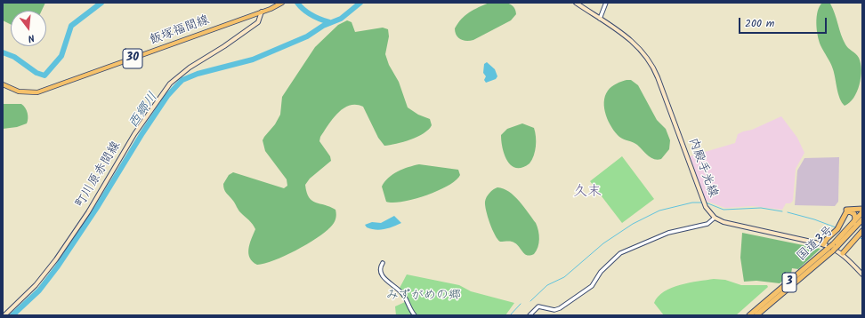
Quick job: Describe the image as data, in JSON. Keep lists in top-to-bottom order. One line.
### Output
{"streets":{"highway":["国道3号","3"],"main road":["飯塚福間線","30","内殿手光線","町川原赤間線"]},"crossings":[["飯塚福間線","町川原赤間線"]],"districts":["久末"],"water":["西郷川"],"parks":["みずがめの郷"],"scale_bar":"200 m","north":"bottom"}
